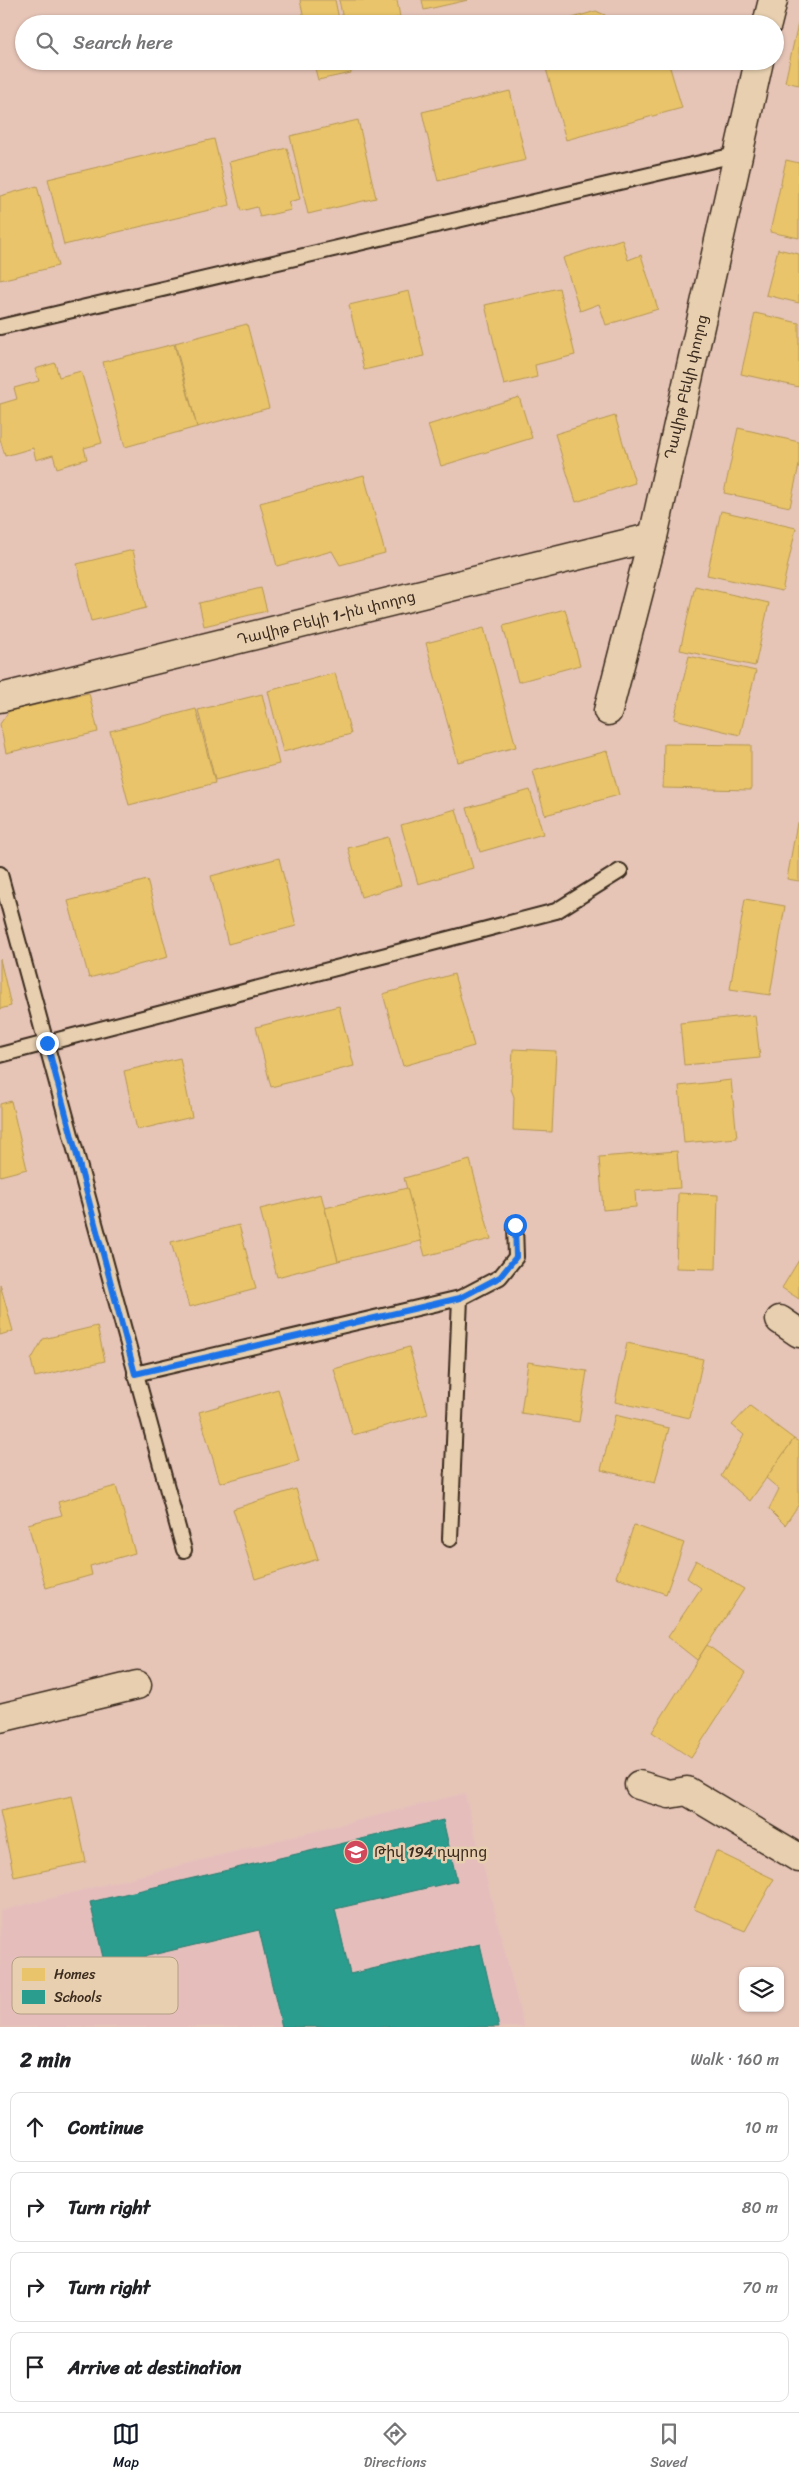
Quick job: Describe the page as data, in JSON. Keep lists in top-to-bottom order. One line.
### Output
{"streets":{"street":["Դավիթ Բեկի փողոց","Դավիթ Բեկի 1-ին փողոց"]},"crossings":[["Դավիթ Բեկի փողոց","Դավիթ Բեկի 1-ին փողոց"]],"places":{"school or university":["Թիվ 194 դպրոց"]},"legend":["Homes","Schools"],"page":{"search":"Search here","heading":["2 min","Walk · 160 m"],"list":[["Continue","10 m"],["Turn right","80 m"],["Turn right","70 m"],"Arrive at destination"],"nav":["Map","Directions","Saved"]}}
